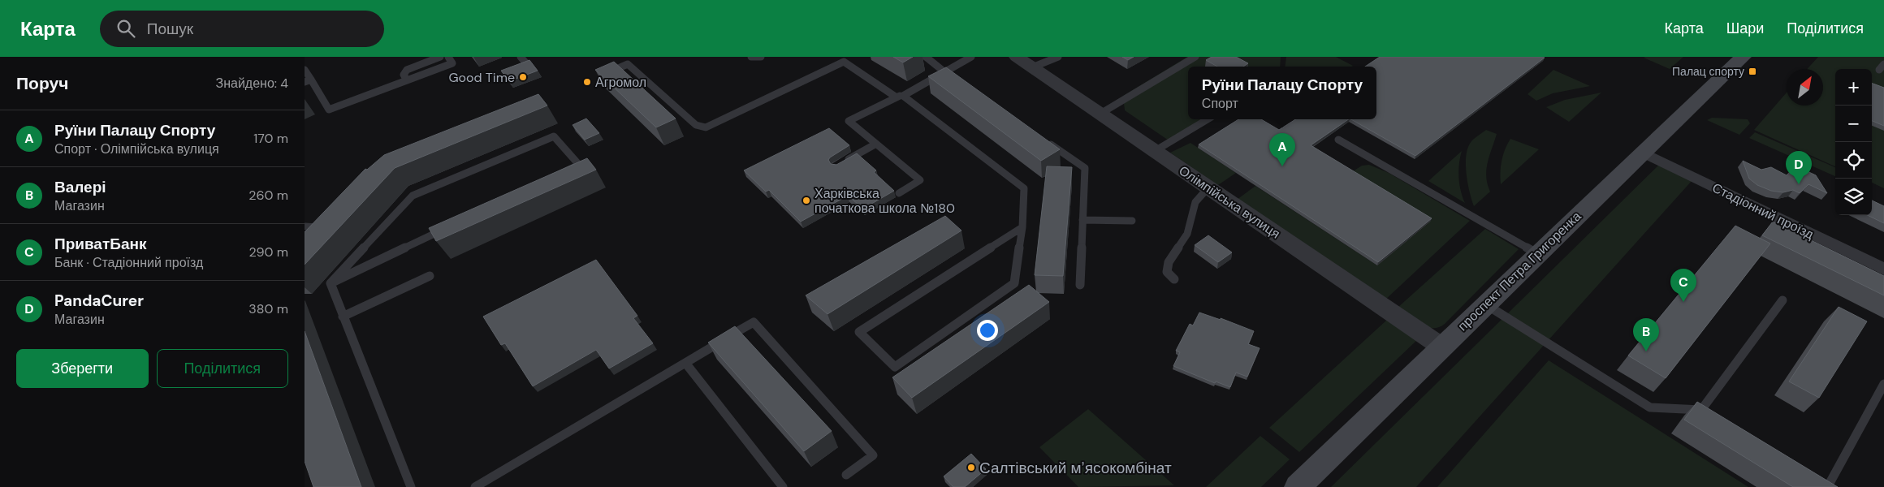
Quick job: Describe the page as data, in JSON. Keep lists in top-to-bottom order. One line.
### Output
{"streets":{"main road":["проспект Петра Григоренка"],"street":["Олімпійська вулиця","Стадіонний проїзд"]},"crossings":[["Олімпійська вулиця","проспект Петра Григоренка"],["Стадіонний проїзд","проспект Петра Григоренка"]],"places":{"transit":["Палац спорту"],"other":["Good Time","Агромол","Харківська початкова школа №180","Салтівський мʼясокомбінат"]},"north":"top right","page":{"header":"Карта","search":"Пошук","nav":["Карта","Шари","Поділитися"],"heading":["Поруч","Знайдено: 4"],"popup":["Руїни Палацу Спорту","Спорт"],"map_buttons":["+","−"],"list":[{"mark":"A","name":"Руїни Палацу Спорту","note":"Спорт · Олімпійська вулиця","value":"170 m"},{"mark":"B","name":"Валері","note":"Магазин","value":"260 m"},{"mark":"C","name":"ПриватБанк","note":"Банк · Стадіонний проїзд","value":"290 m"},{"mark":"D","name":"PandaCurer","note":"Магазин","value":"380 m"}],"pins":["A","D","C","B"],"buttons":["Зберегти","Поділитися"]}}
